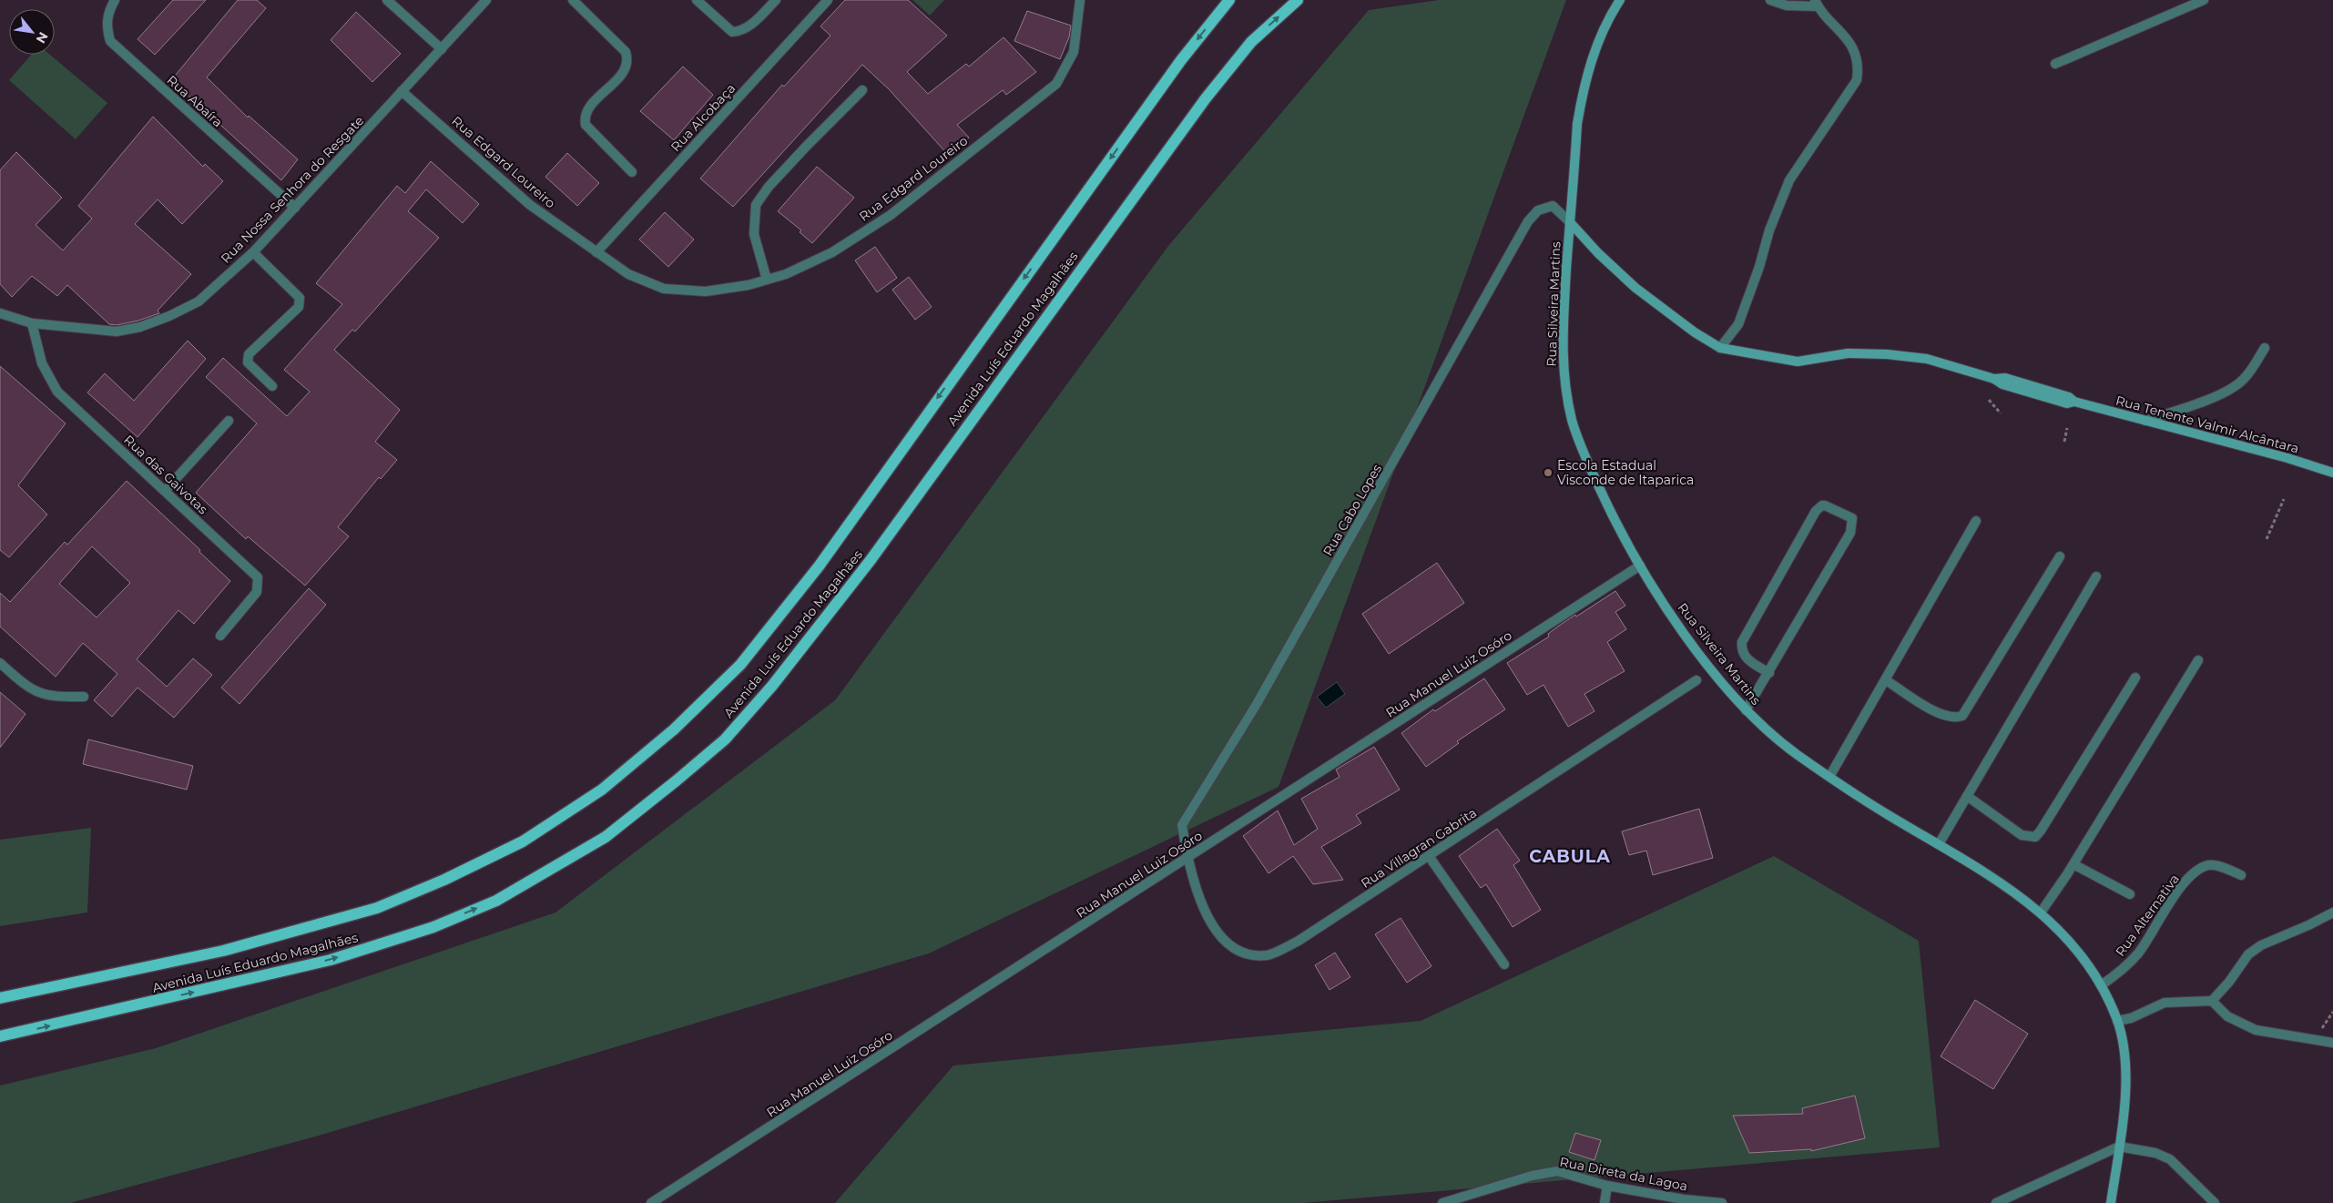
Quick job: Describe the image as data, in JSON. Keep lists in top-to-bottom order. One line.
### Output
{"streets":{"main road":["Rua Silveira Martins","Avenida Luís Eduardo Magalhães","Rua Tenente Valmir Alcântara"],"street":["Rua Abaíra","Rua Alcobaça","Rua Edgard Loureiro","Rua Nossa Senhora do Resgate","Rua das Gaivotas","Rua Cabo Lopes","Rua Manuel Luiz Osóro","Rua Villagran Gabrita","Rua Alternativa","Rua Direta da Lagoa"]},"crossings":[["Rua Abaíra","Rua Nossa Senhora do Resgate"],["Rua Alcobaça","Rua Edgard Loureiro"],["Rua Edgard Loureiro","Rua Nossa Senhora do Resgate"],["Rua Nossa Senhora do Resgate","Rua das Gaivotas"],["Rua Silveira Martins","Rua Tenente Valmir Alcântara"],["Rua Silveira Martins","Rua Cabo Lopes"],["Rua Silveira Martins","Rua Manuel Luiz Osóro"],["Rua Silveira Martins","Rua Alternativa"],["Rua Tenente Valmir Alcântara","Rua Cabo Lopes"],["Rua Cabo Lopes","Rua Manuel Luiz Osóro"],["Rua Cabo Lopes","Rua Villagran Gabrita"],["Rua Manuel Luiz Osóro","Rua Villagran Gabrita"]],"districts":["CABULA"],"places":["Escola Estadual Visconde de Itaparica"],"north":"bottom right"}
